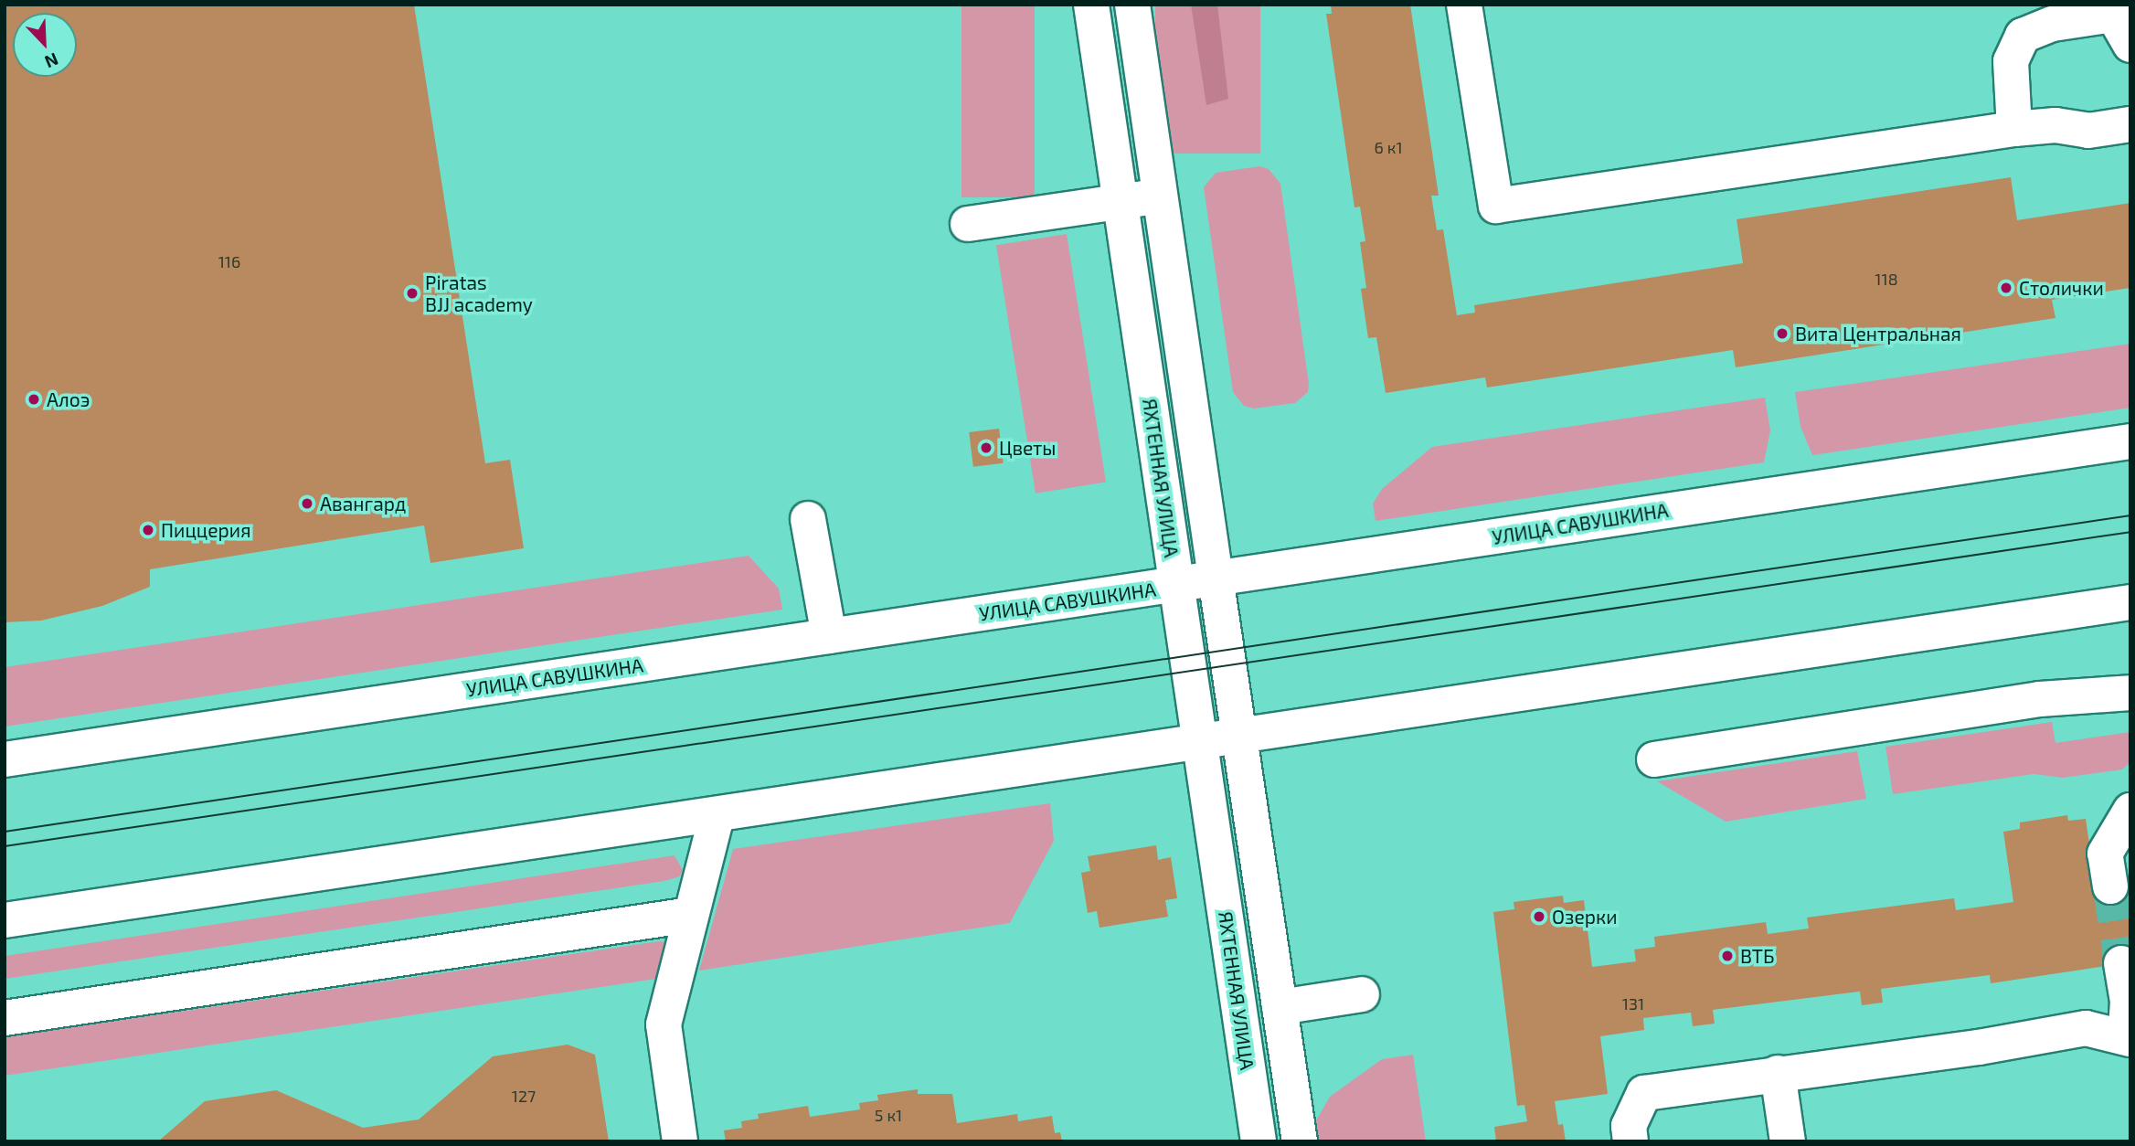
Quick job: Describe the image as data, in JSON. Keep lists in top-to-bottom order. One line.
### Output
{"streets":{"main road":["ЯХТЕННАЯ УЛИЦА","УЛИЦА САВУШКИНА"]},"crossings":[["ЯХТЕННАЯ УЛИЦА","УЛИЦА САВУШКИНА"]],"places":["Столички","Piratas BJJ academy","Вита Центральная","Алоэ","Цветы","Авангард","Пиццерия","Озерки","ВТБ"],"house_numbers":["6 к1","116","118","131","127","5 к1"],"north":"bottom right"}
